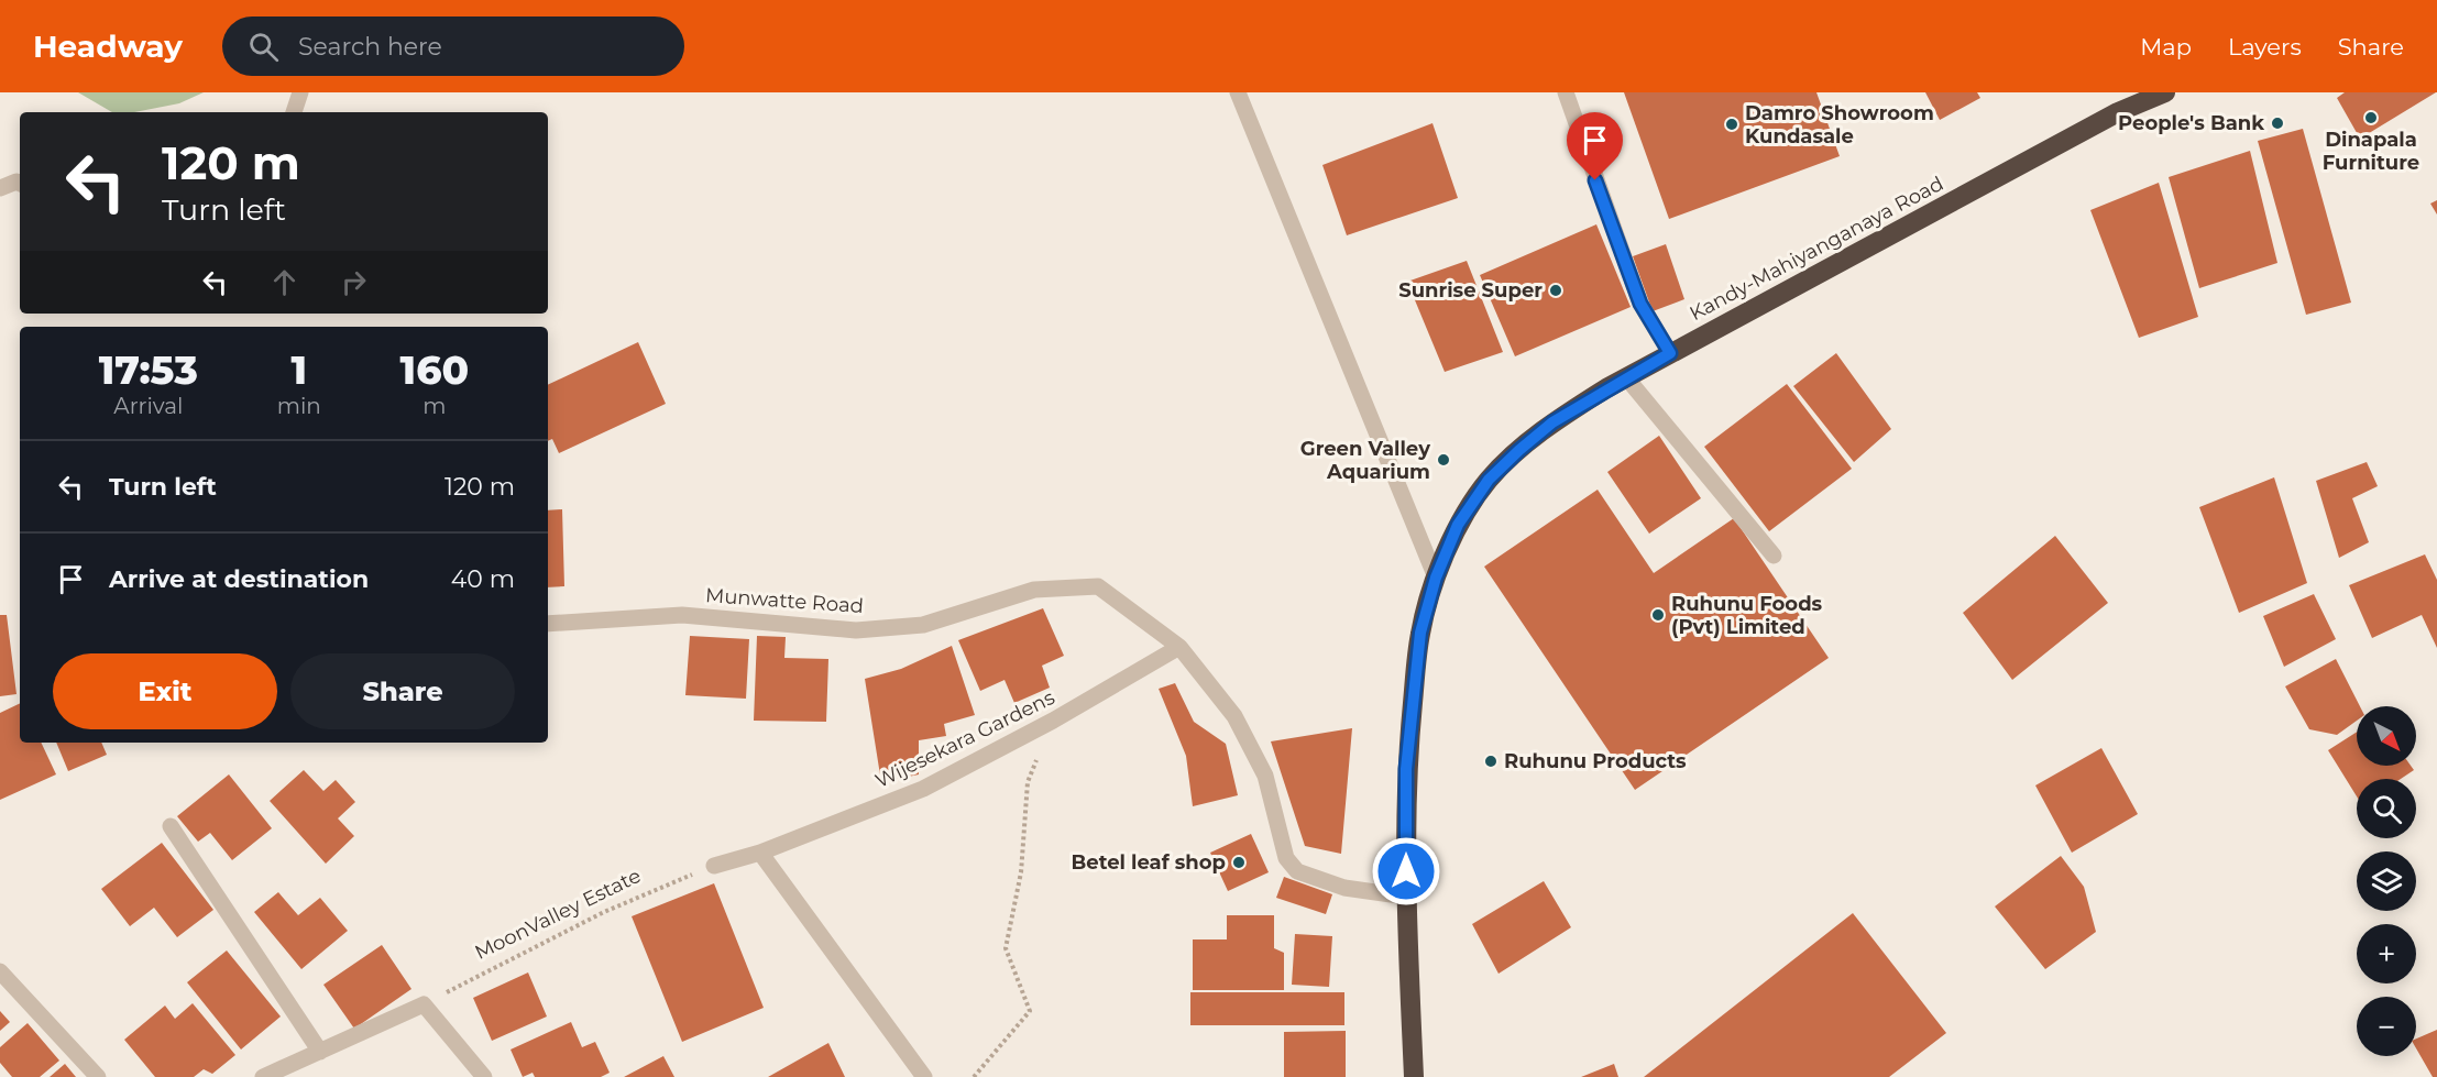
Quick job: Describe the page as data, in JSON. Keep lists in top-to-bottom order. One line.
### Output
{"streets":{"highway":["Kandy-Mahiyanganaya Road"],"street":["Munwatte Road","Wijesekara Gardens"],"path":["MoonValley Estate"]},"crossings":[["Kandy-Mahiyanganaya Road","Munwatte Road"],["Munwatte Road","Wijesekara Gardens"],["Wijesekara Gardens","MoonValley Estate"]],"places":["Dinapala Furniture","People's Bank","Damro Showroom Kundasale","Sunrise Super","Green Valley Aquarium","Ruhunu Foods (Pvt) Limited","Ruhunu Products","Betel leaf shop"],"north":"bottom right","page":{"header":"Headway","search":"Search here","nav":["Map","Layers","Share"],"turn":["120 m","Turn left"],"eta":["17:53","Arrival","1","min","160","m"],"list":[{"name":"Turn left","value":"120 m"},{"name":"Arrive at destination","value":"40 m"}],"buttons":["Exit","Share"],"map_buttons":["+","−"]}}
